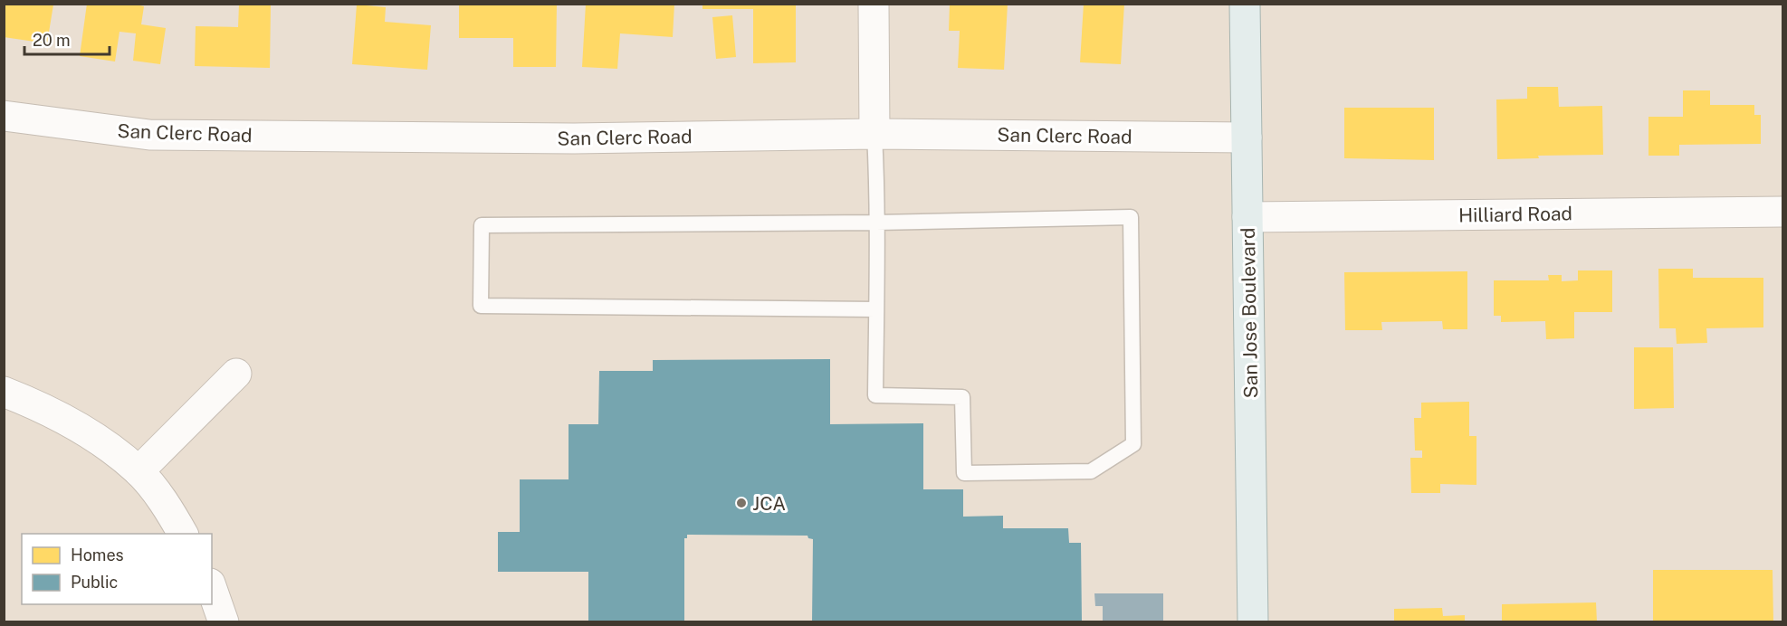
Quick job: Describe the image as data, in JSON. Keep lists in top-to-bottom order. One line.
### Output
{"streets":{"main road":["San Jose Boulevard"],"street":["San Clerc Road","Hilliard Road"]},"crossings":[["San Clerc Road","San Jose Boulevard"],["Hilliard Road","San Jose Boulevard"]],"places":["JCA"],"legend":["Homes","Public"],"scale_bar":"20 m"}
